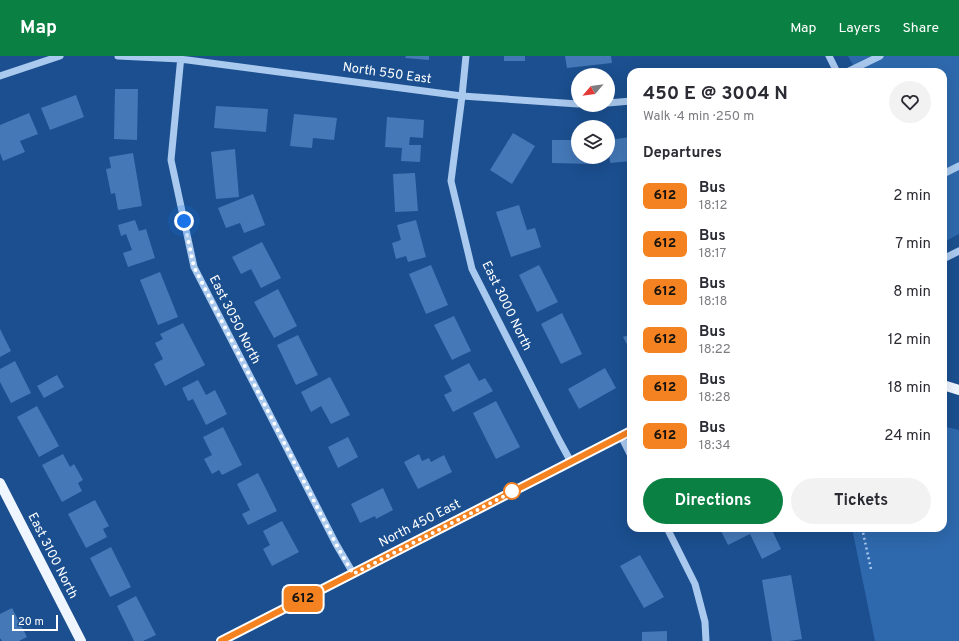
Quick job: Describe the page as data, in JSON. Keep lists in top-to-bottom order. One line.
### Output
{"streets":{"main road":["North 450 East","East 3100 North"],"street":["North 550 East","East 3000 North","East 3050 North"]},"crossings":[["North 550 East","East 3000 North"],["North 550 East","East 3050 North"],["East 3000 North","North 450 East"],["East 3050 North","North 450 East"]],"lines":["bus line 612"],"scale_bar":"20 m","north":"bottom left","page":{"header":"Map","nav":["Map","Layers","Share"],"on_map":"612","heading":[["450 E @ 3004 N","Walk · 4 min · 250 m"],"Departures"],"list":[{"mark":"612","name":"Bus","note":"18:12","value":"2 min"},{"mark":"612","name":"Bus","note":"18:17","value":"7 min"},{"mark":"612","name":"Bus","note":"18:18","value":"8 min"},{"mark":"612","name":"Bus","note":"18:22","value":"12 min"},{"mark":"612","name":"Bus","note":"18:28","value":"18 min"},{"mark":"612","name":"Bus","note":"18:34","value":"24 min"}],"buttons":["Directions","Tickets"],"scale":"20 m"}}
